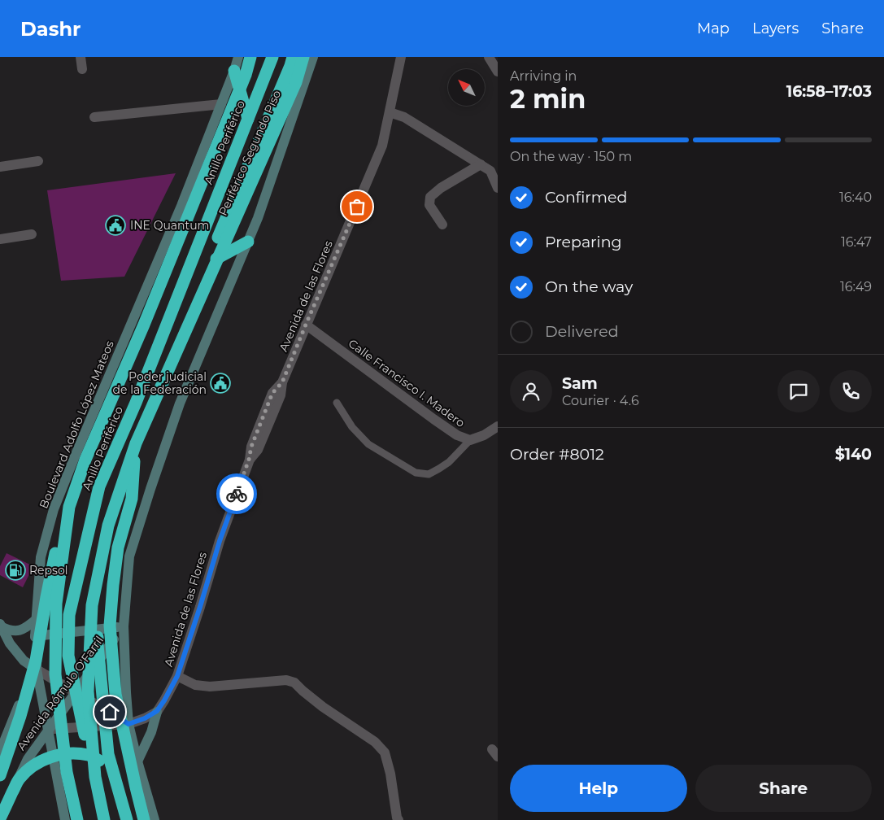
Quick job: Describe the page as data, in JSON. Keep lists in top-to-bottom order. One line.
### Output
{"streets":{"highway":["Anillo Periférico","Periférico Segundo Piso"],"main road":["Boulevard Adolfo López Mateos","Avenida Rómulo O'Farril"],"street":["Avenida de las Flores","Calle Francisco I. Madero"]},"crossings":[["Avenida de las Flores","Calle Francisco I. Madero"],["Boulevard Adolfo López Mateos","Avenida Rómulo O'Farril"]],"places":{"public building":["INE Quantum","Poder judicial de la Federación"],"fuel station":["Repsol"]},"north":"top left","page":{"header":"Dashr","nav":["Map","Layers","Share"],"heading":["2 min","Arriving in","16:58–17:03"],"panel":["Sam","Courier · 4.6","Order #8012","$140"],"bar":"On the way · 150 m","list":[["Confirmed","16:40"],["Preparing","16:47"],["On the way","16:49"],"Delivered"],"buttons":["Help","Share"]}}
